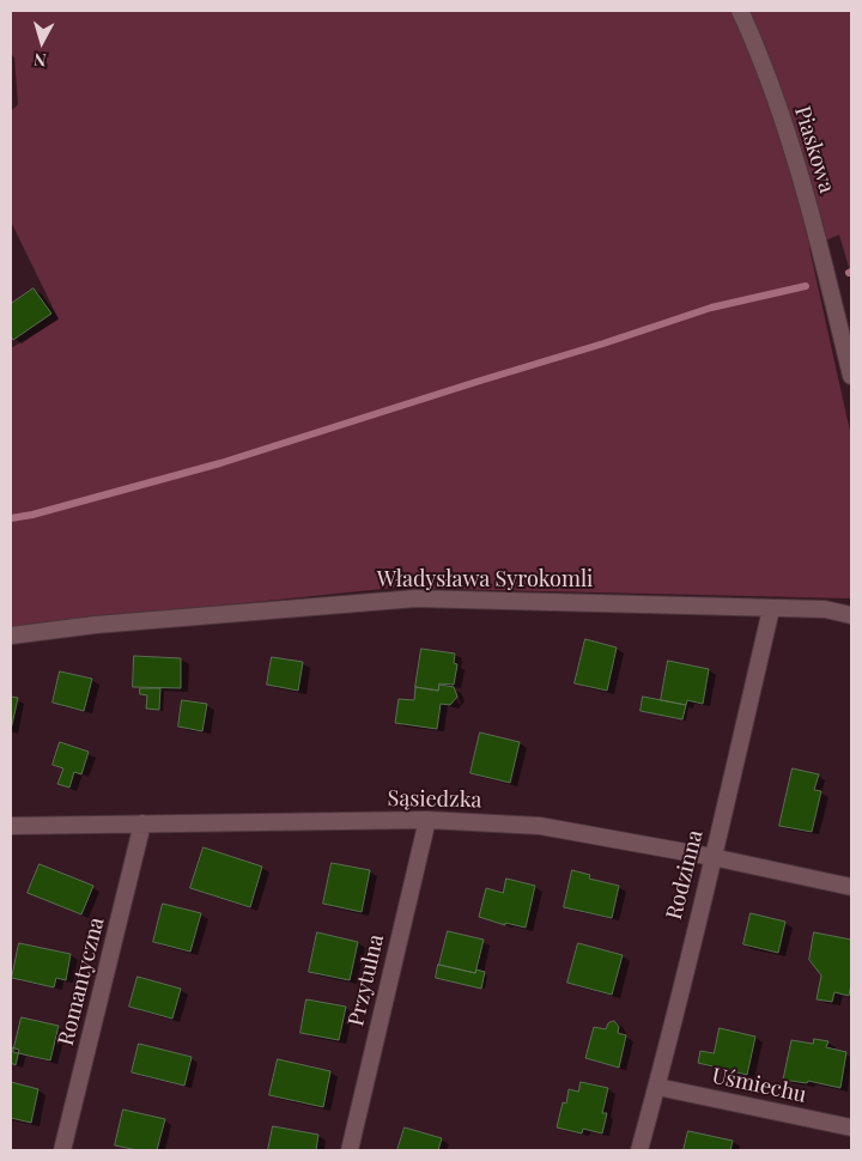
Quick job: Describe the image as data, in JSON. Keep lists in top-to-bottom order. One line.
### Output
{"streets":{"street":["Piaskowa","Władysława Syrokomli","Sąsiedzka","Rodzinna","Przytulna","Romantyczna","Uśmiechu"]},"crossings":[["Władysława Syrokomli","Rodzinna"],["Sąsiedzka","Rodzinna"],["Sąsiedzka","Przytulna"],["Sąsiedzka","Romantyczna"],["Rodzinna","Uśmiechu"]],"north":"bottom"}
